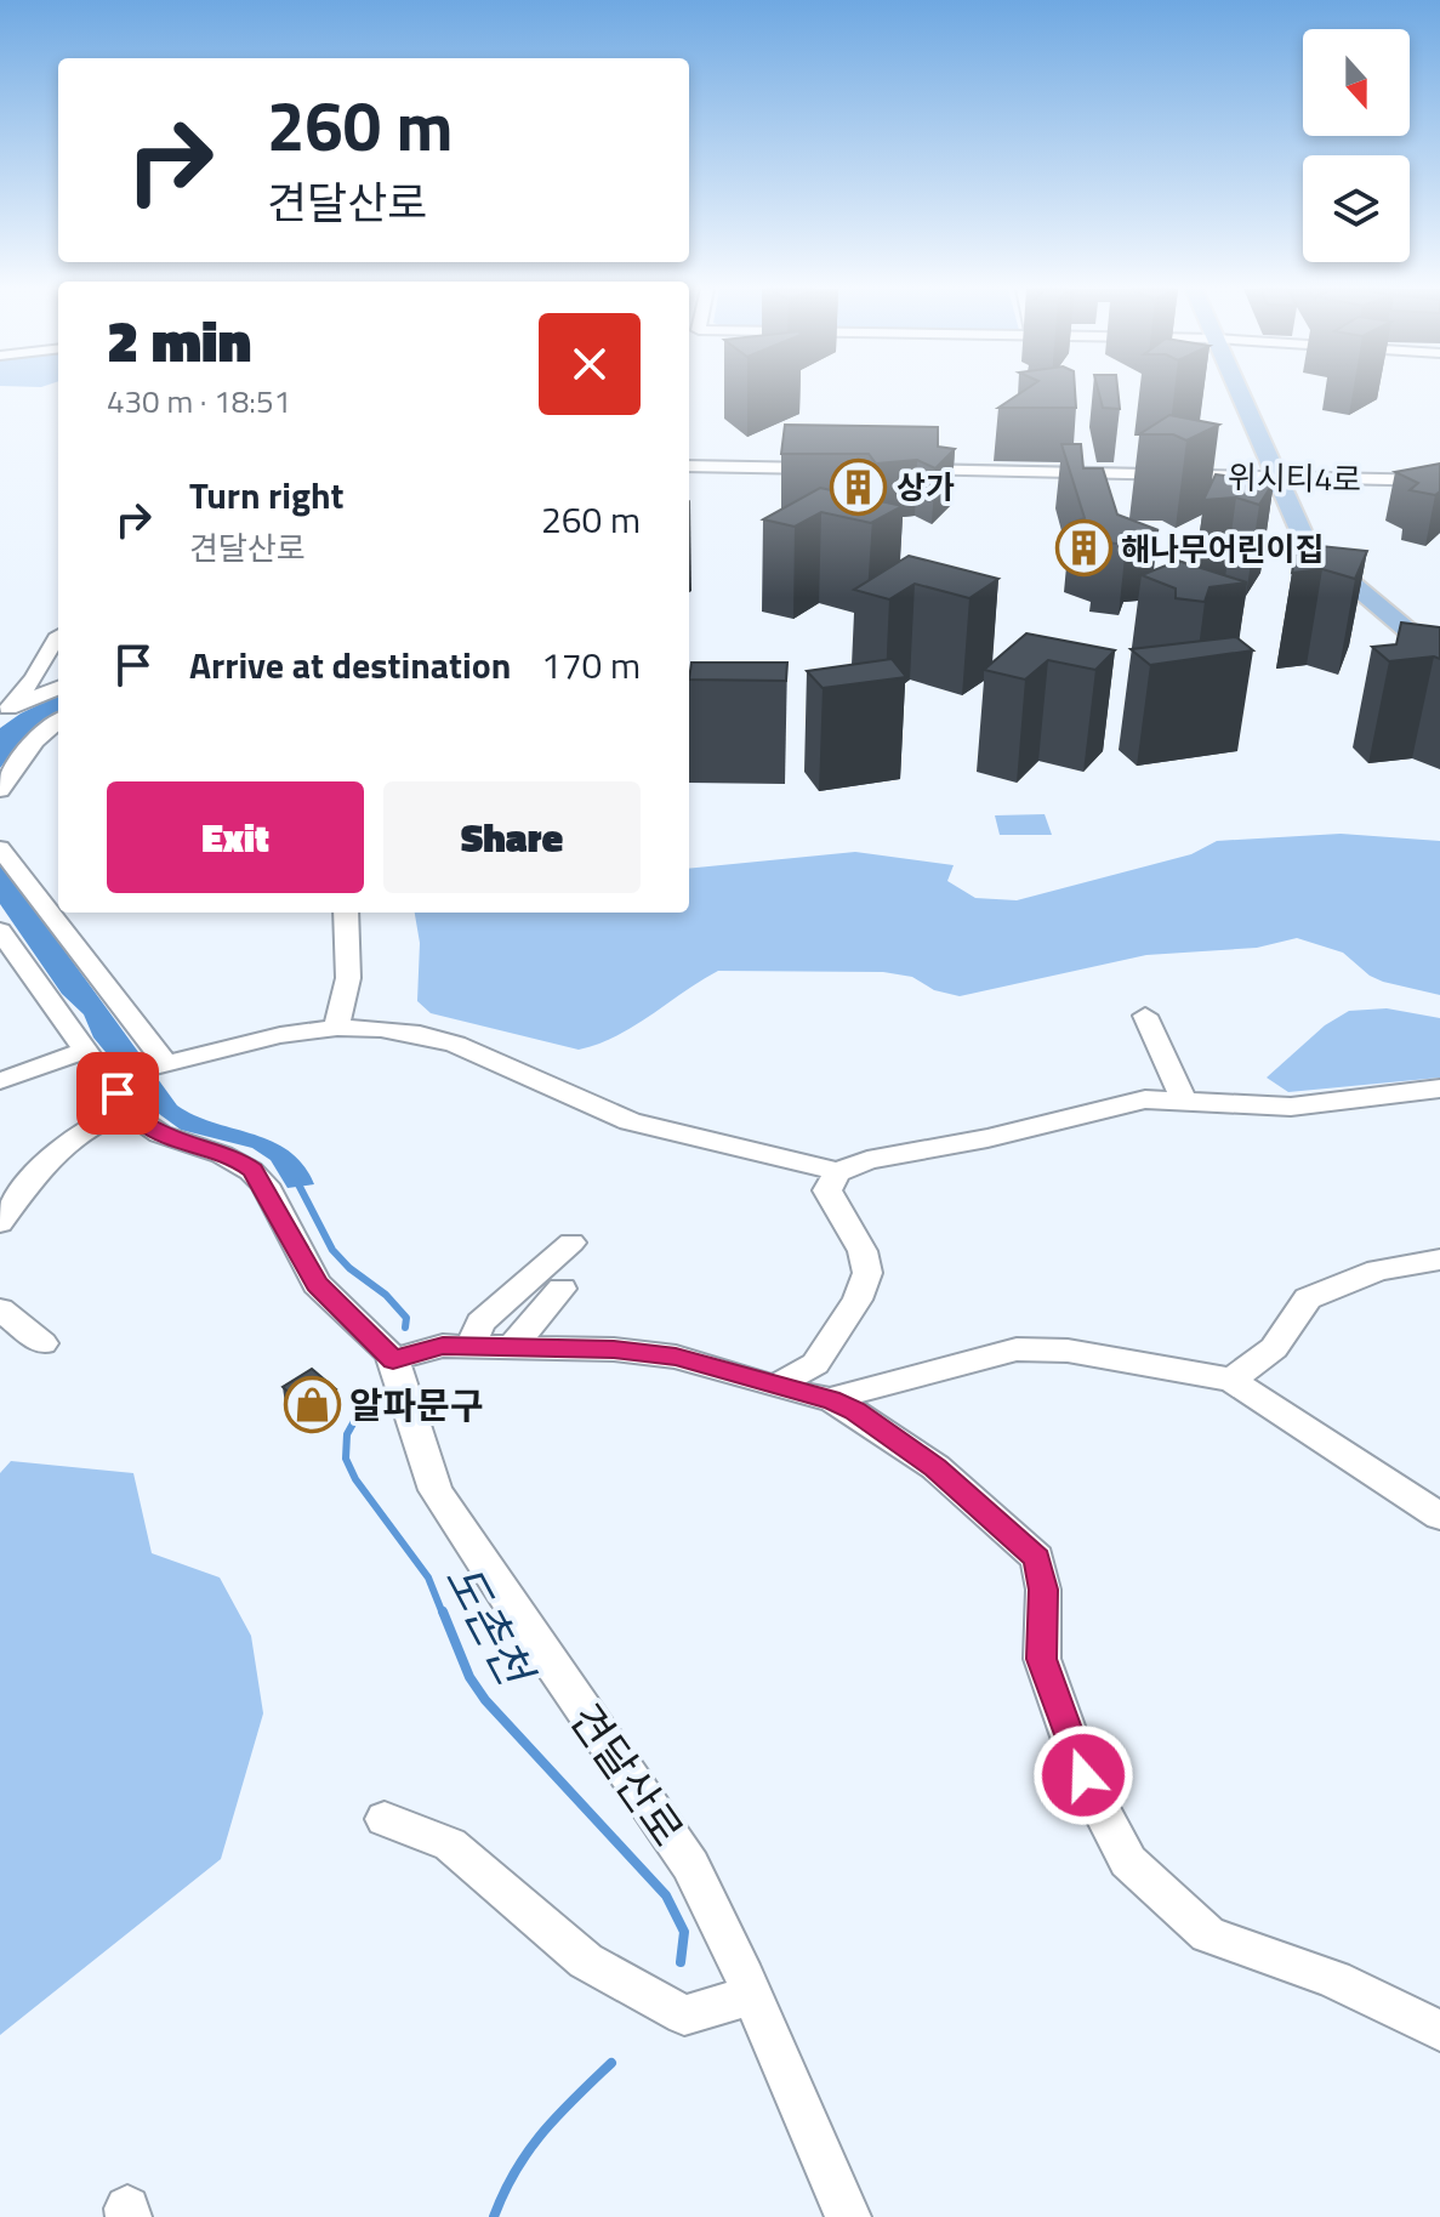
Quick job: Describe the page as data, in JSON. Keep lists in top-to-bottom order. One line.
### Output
{"streets":{"street":["위시티4로","견달산로"]},"water":["도촌천"],"places":{"building":["상가","해나무어린이집"],"shop":["알파문구"]},"north":"bottom","page":{"turn":["260 m","견달산로"],"heading":["2 min","430 m · 18:51"],"list":[{"name":"Turn right","note":"견달산로","value":"260 m"},{"name":"Arrive at destination","value":"170 m"}],"buttons":["Exit","Share"]}}
